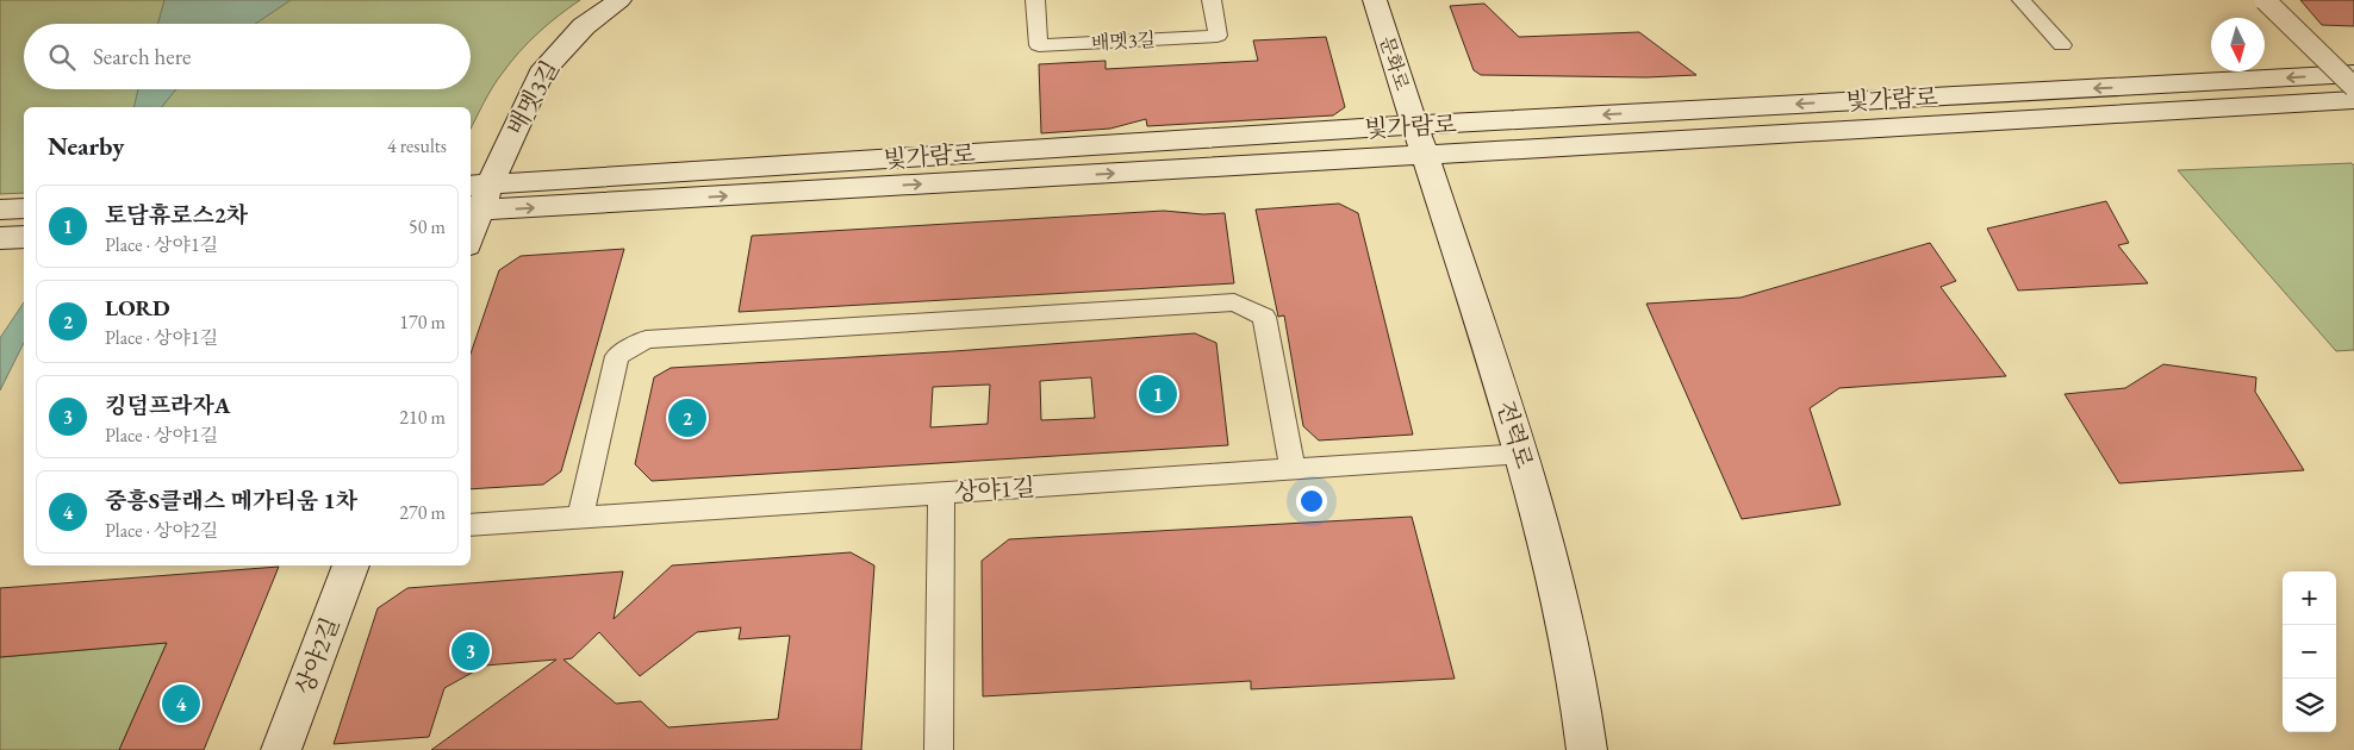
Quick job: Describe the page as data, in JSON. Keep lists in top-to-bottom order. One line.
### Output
{"streets":{"main road":["배멧3길","문화로","빛가람로","전력로","상야2길"],"street":["상야1길"]},"crossings":[["배멧3길","빛가람로"],["문화로","빛가람로"],["문화로","전력로"],["빛가람로","전력로"],["전력로","상야1길"]],"north":"bottom","page":{"search":"Search here","heading":["Nearby","4 results"],"list":[{"mark":"1","name":"토담휴로스2차","note":"Place · 상야1길","value":"50 m"},{"mark":"2","name":"LORD","note":"Place · 상야1길","value":"170 m"},{"mark":"3","name":"킹덤프라자A","note":"Place · 상야1길","value":"210 m"},{"mark":"4","name":"중흥S클래스 메가티움 1차","note":"Place · 상야2길","value":"270 m"}],"pins":["1","2","3","4"],"map_buttons":["+","−"]}}
